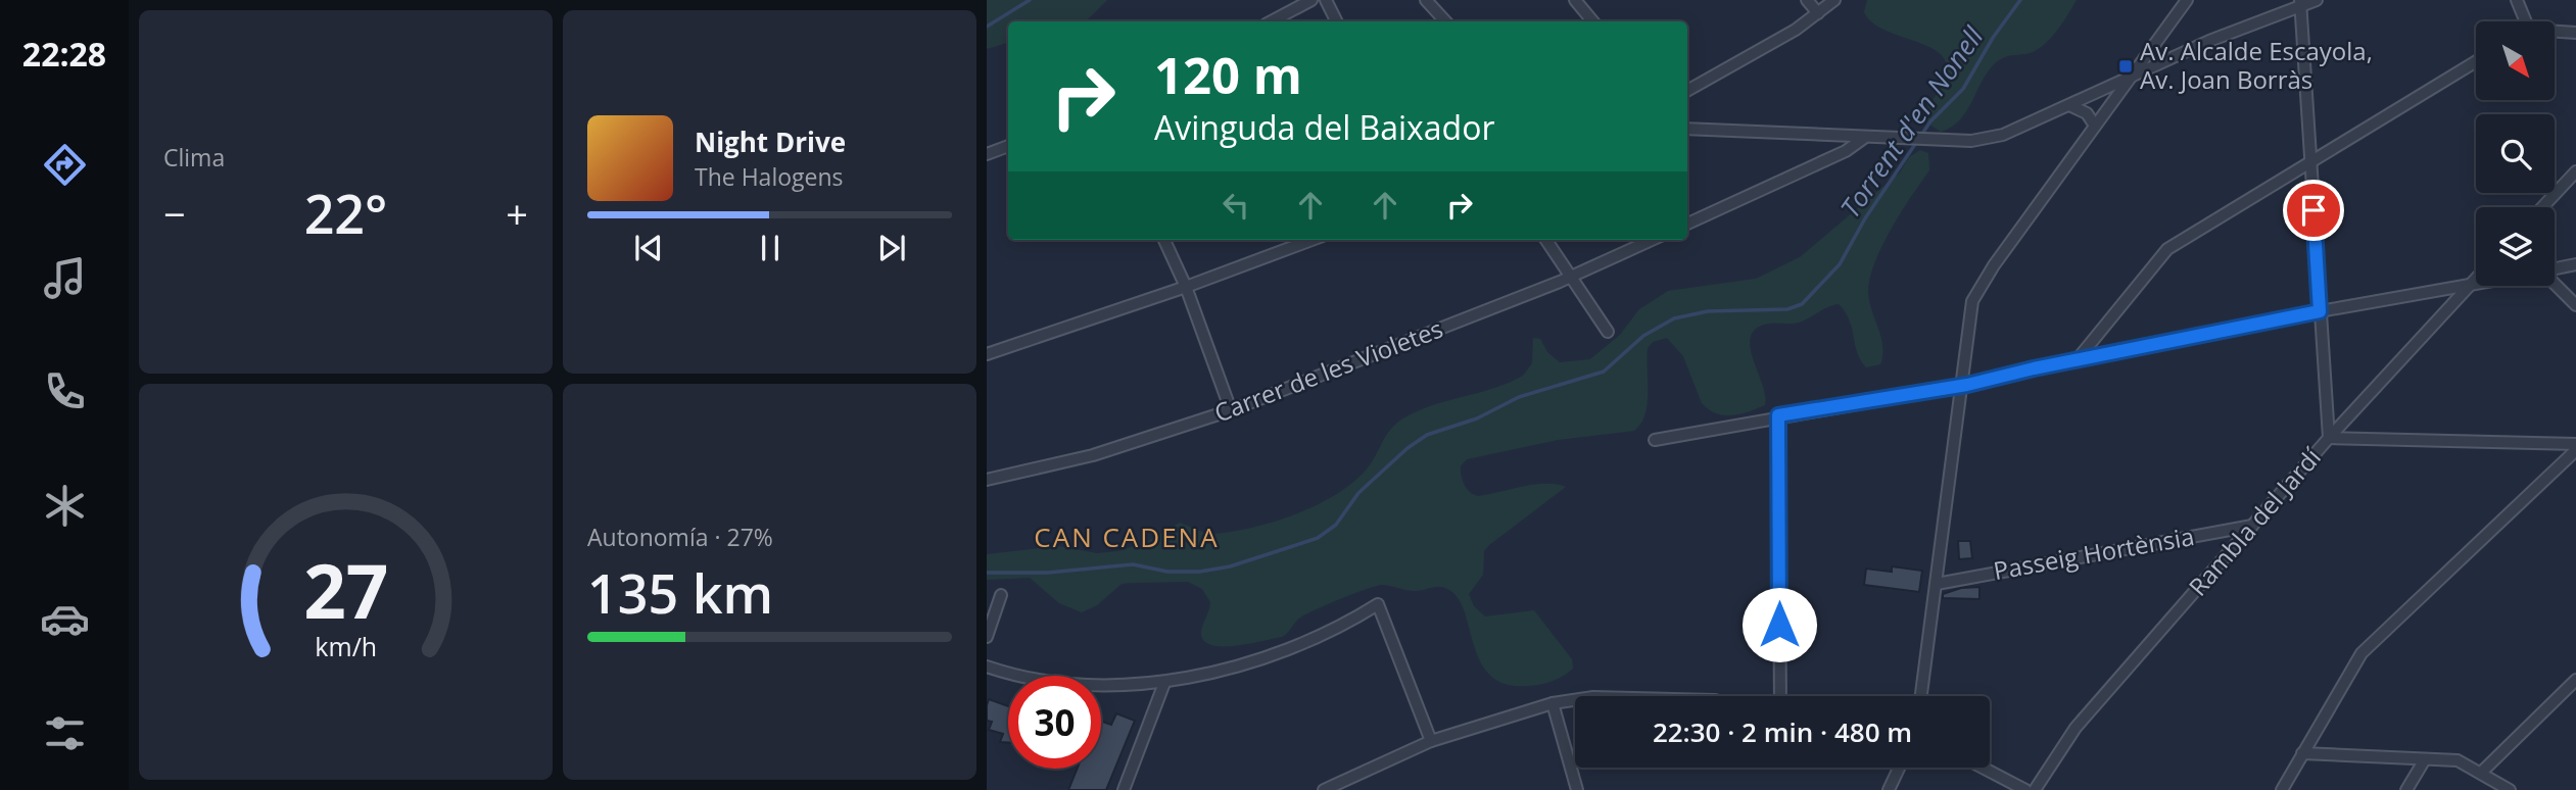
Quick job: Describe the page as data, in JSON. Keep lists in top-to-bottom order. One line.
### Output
{"streets":{"street":["Carrer de les Violetes","Rambla del Jardí","Passeig Hortènsia"]},"crossings":[["Rambla del Jardí","Passeig Hortènsia"]],"districts":["CAN CADENA"],"water":["Torrent d'en Nonell"],"places":{"transit":["Av. Alcalde Escayola, Av. Joan Borràs"]},"north":"bottom right","page":{"tabs":"22:28","tile":["Clima",["Autonomía · 27%","135 km"]],"turn":["120 m","Avinguda del Baixador"],"song":["Night Drive","The Halogens"],"heat":["−","22°","+"],"limit":"30","trip":"22:30 · 2 min · 480 m","gauge":["27","km/h"]}}
